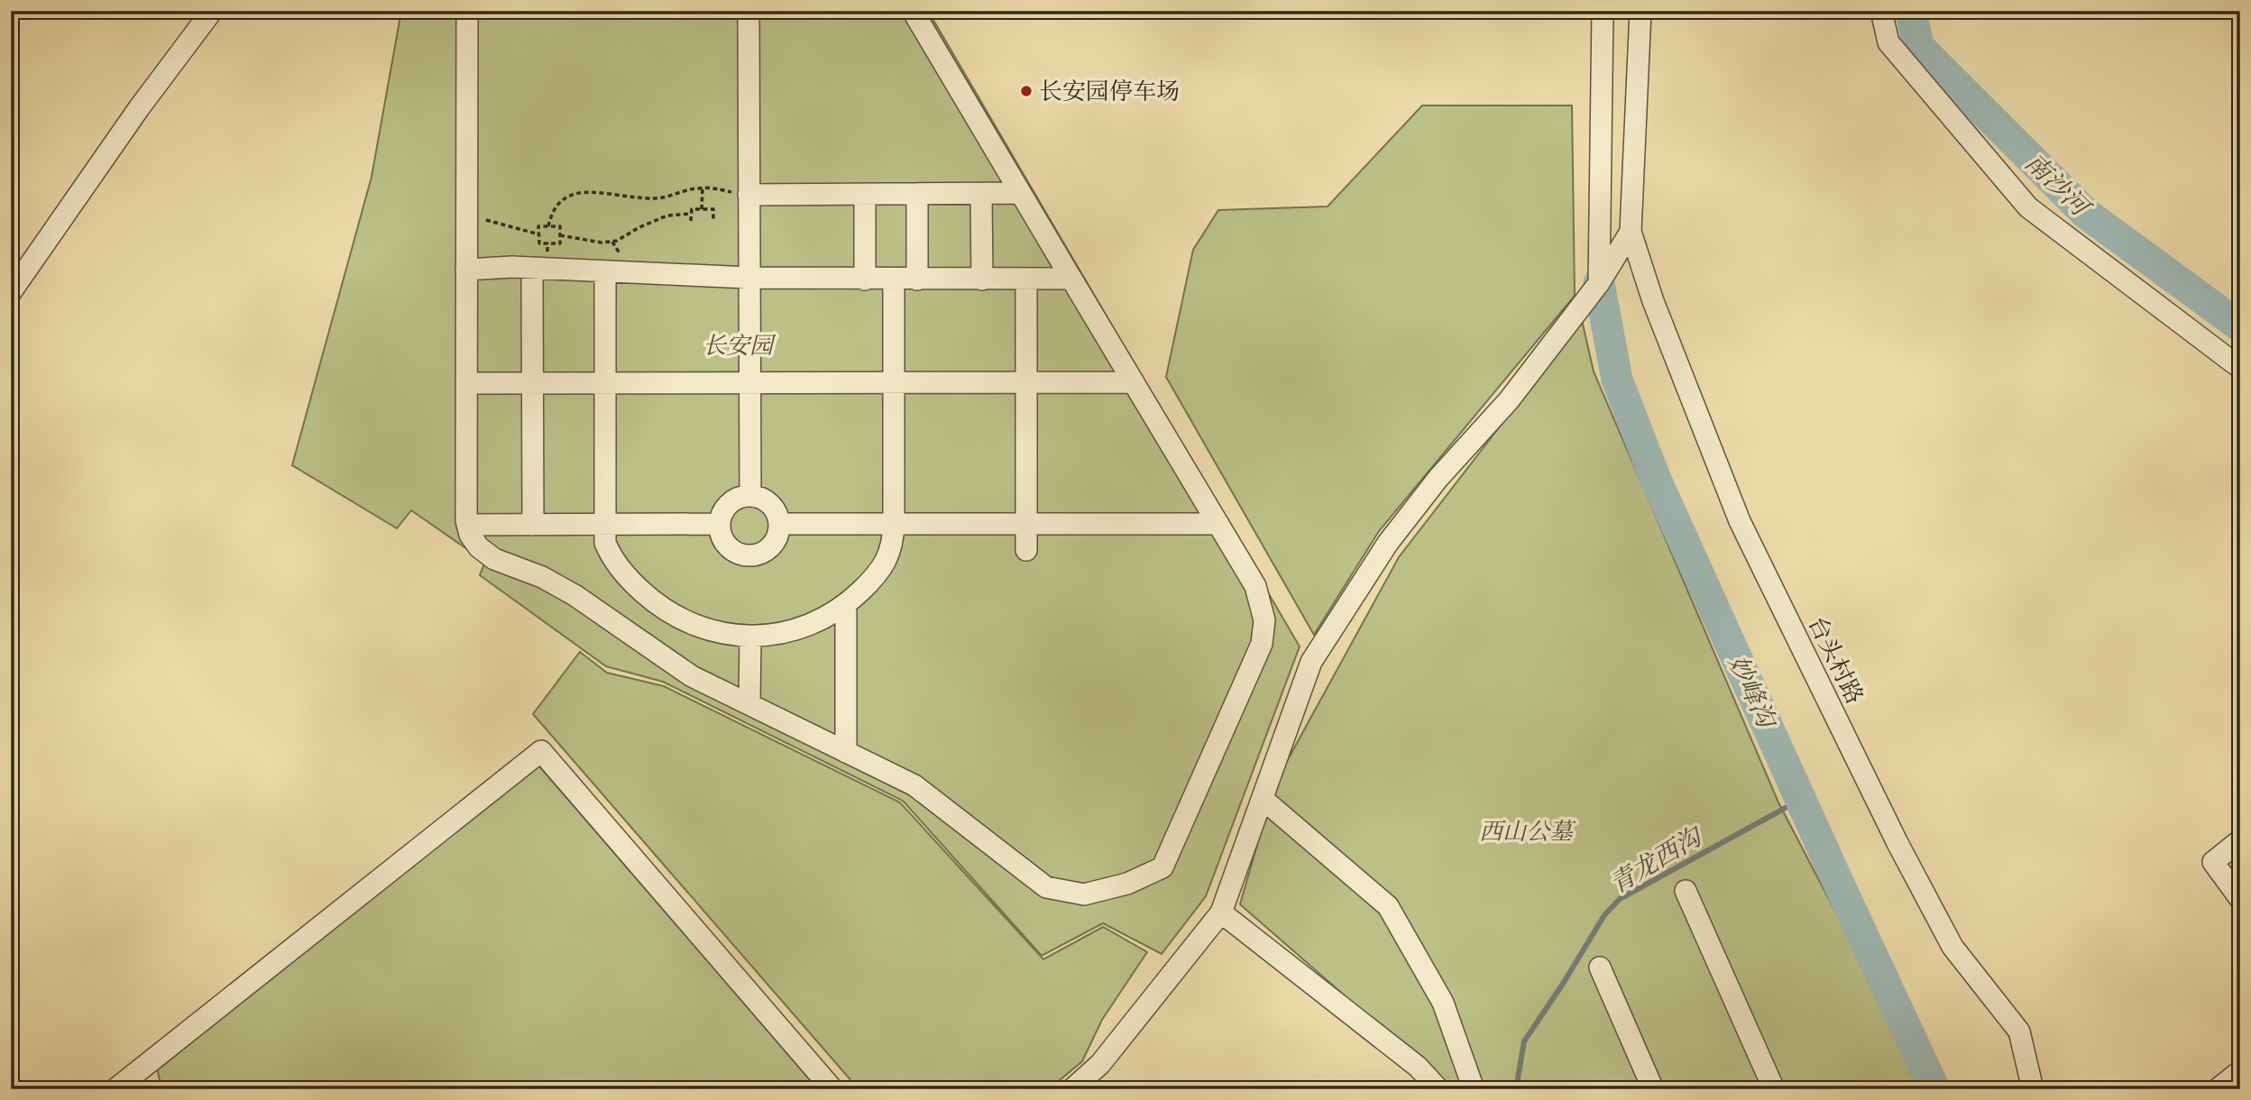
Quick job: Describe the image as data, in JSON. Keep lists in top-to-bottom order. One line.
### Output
{"streets":{"street":["台头村路"]},"water":["南沙河","妙峰沟","青龙西沟"],"parks":["长安园","西山公墓"],"places":["长安园停车场"]}
